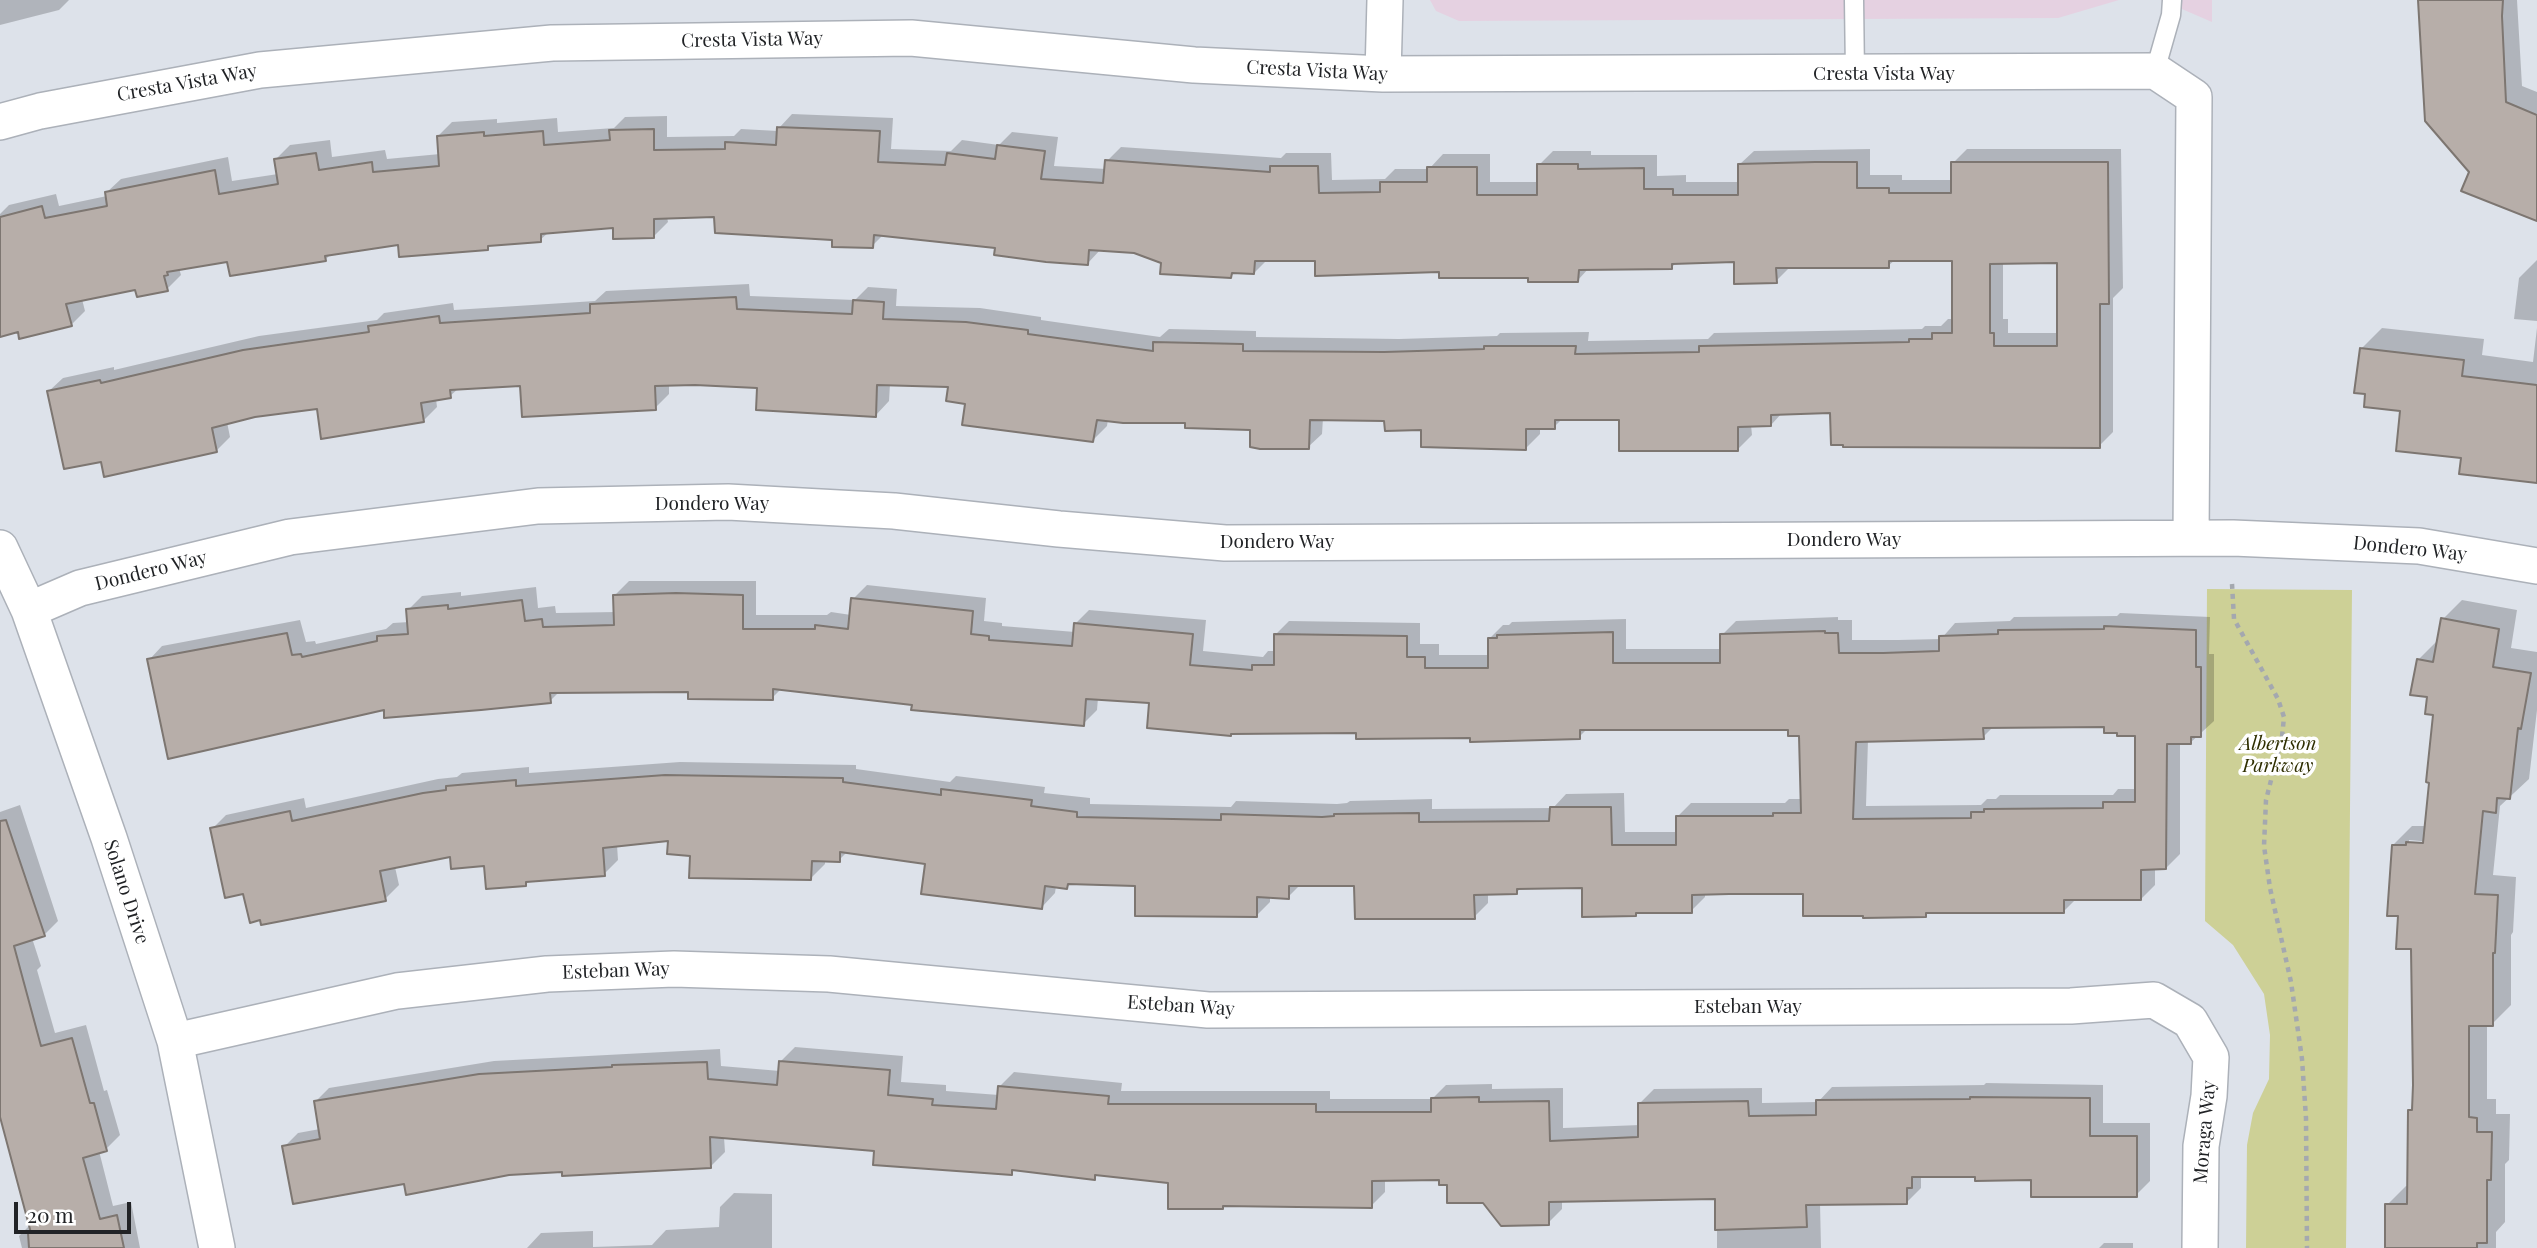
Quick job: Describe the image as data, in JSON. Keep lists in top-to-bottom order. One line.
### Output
{"streets":{"street":["Cresta Vista Way","Dondero Way","Solano Drive","Esteban Way","Moraga Way"]},"crossings":[["Dondero Way","Solano Drive"],["Solano Drive","Esteban Way"],["Esteban Way","Moraga Way"]],"parks":["Albertson Parkway"],"scale_bar":"20 m"}
